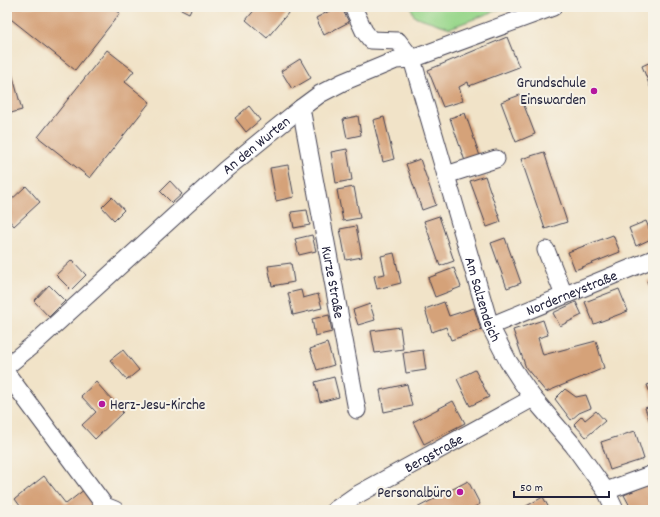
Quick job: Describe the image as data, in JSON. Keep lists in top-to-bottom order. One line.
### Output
{"streets":{"street":["An den Wurten","Kurze Straße","Norderneystraße","Am Salzendeich","Bergstraße"]},"crossings":[["An den Wurten","Kurze Straße"],["An den Wurten","Am Salzendeich"],["Norderneystraße","Am Salzendeich"],["Am Salzendeich","Bergstraße"]],"places":["Grundschule Einswarden","Herz-Jesu-Kirche","Personalbüro"],"scale_bar":"50 m"}
